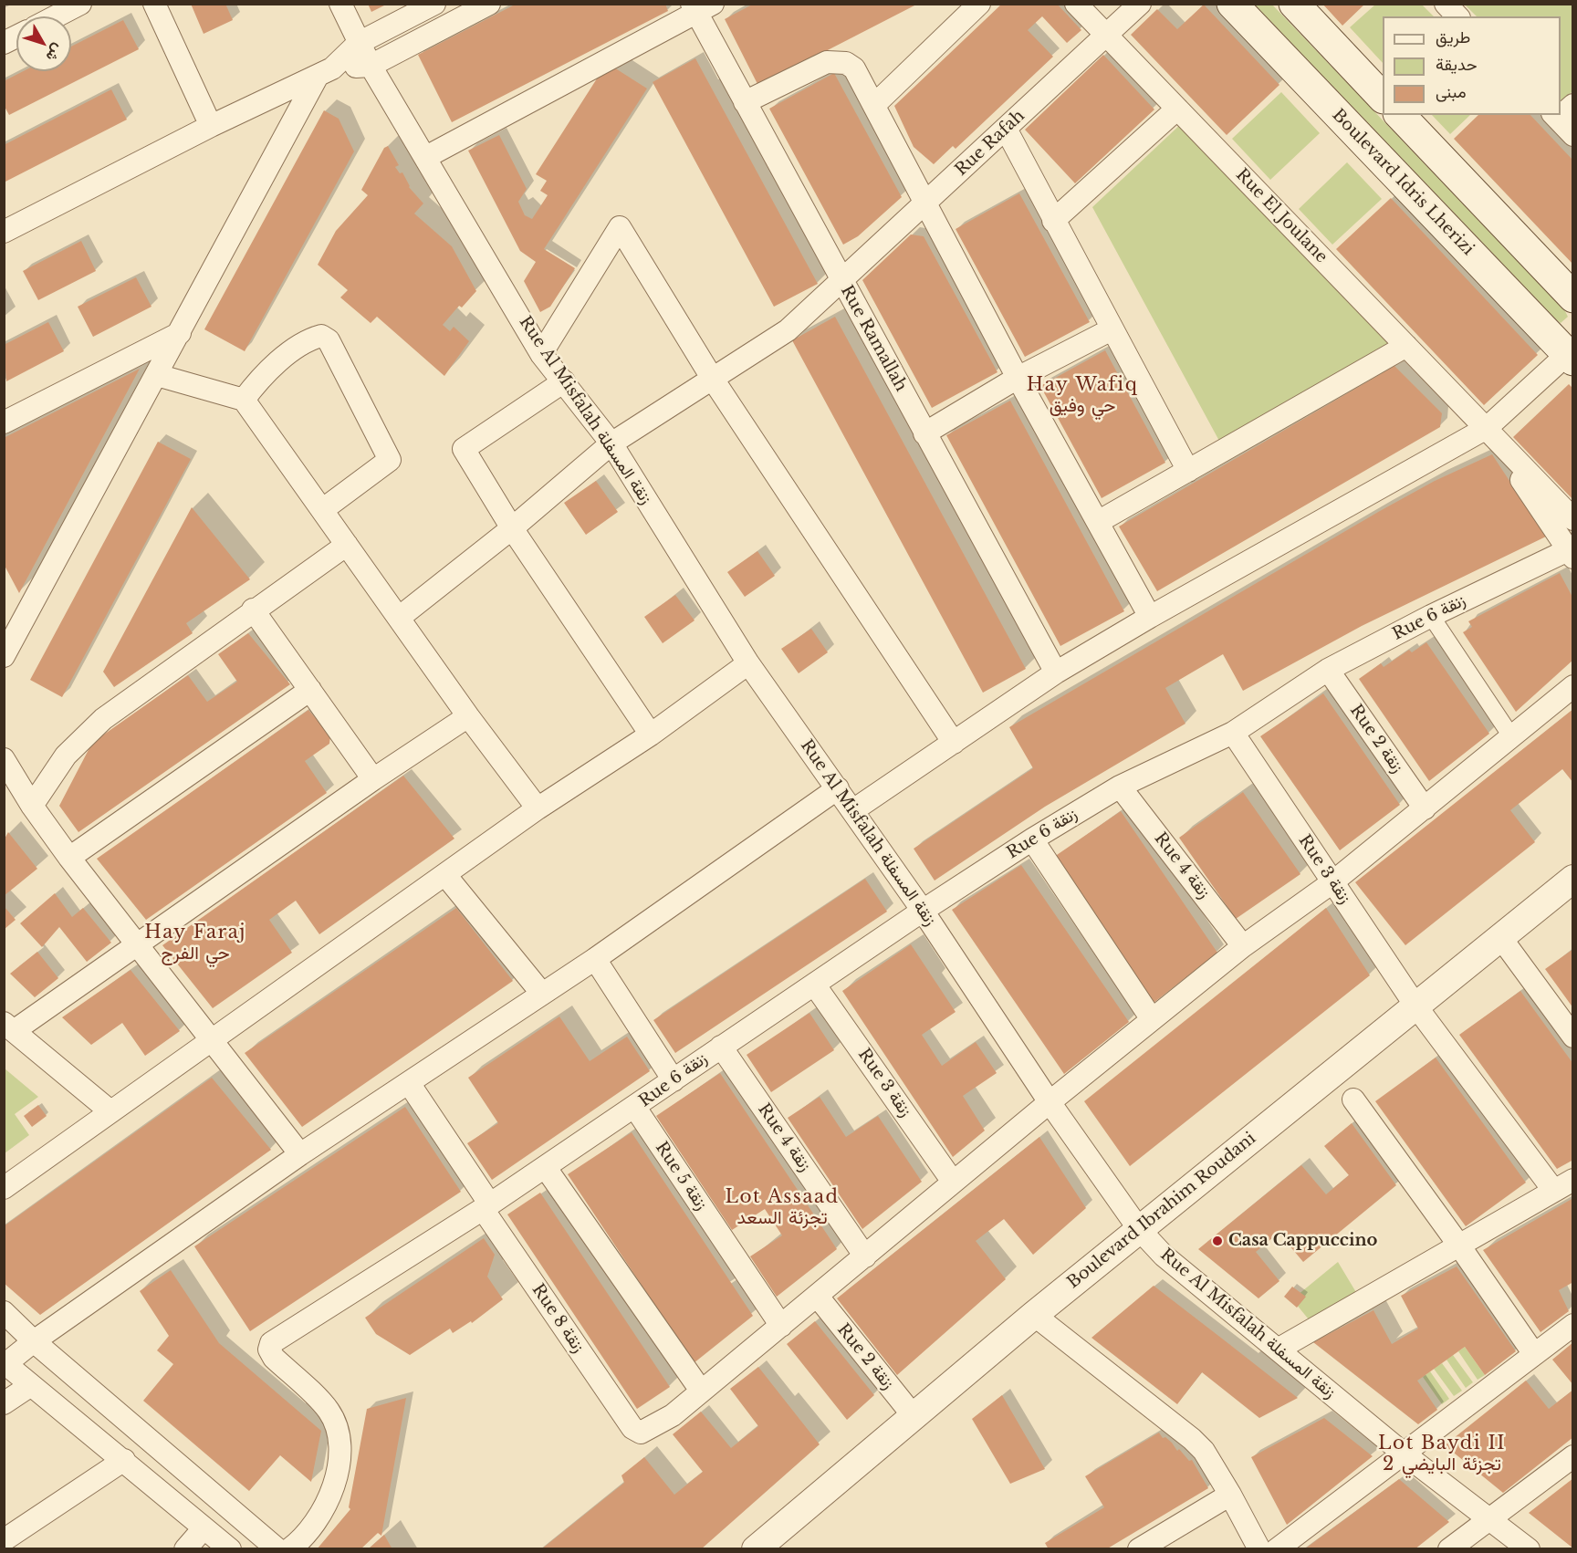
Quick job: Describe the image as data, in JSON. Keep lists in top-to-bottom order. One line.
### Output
{"streets":{"main road":["Boulevard Idris Lherizi"],"street":["Rue Rafah","Rue El Joulane","Rue Ramallah","Rue Al Misfalah زنقة المسفلة","Rue 6 زنقة","Rue 2 زنقة","Rue 4 زنقة","Rue 3 زنقة","Rue 5 زنقة","Boulevard Ibrahim Roudani","Rue 8 زنقة"]},"crossings":[["Rue Rafah","Rue El Joulane"],["Rue Rafah","Rue Ramallah"],["Rue Rafah","Rue Al Misfalah زنقة المسفلة"],["Rue Al Misfalah زنقة المسفلة","Rue 6 زنقة"],["Rue Al Misfalah زنقة المسفلة","Boulevard Ibrahim Roudani"],["Rue 6 زنقة","Rue 2 زنقة"],["Rue 6 زنقة","Rue 4 زنقة"],["Rue 6 زنقة","Rue 3 زنقة"],["Rue 6 زنقة","Rue 5 زنقة"],["Rue 6 زنقة","Rue 8 زنقة"],["Rue 2 زنقة","Boulevard Ibrahim Roudani"],["Rue 3 زنقة","Boulevard Ibrahim Roudani"]],"districts":["Hay Wafiq حي وفيق","Hay Faraj حي الفرج","Lot Assaad تجزئة السعد","Lot Baydi II تجزئة البايضي 2"],"places":["Casa Cappuccino"],"legend":["طريق","حديقة","مبنى"],"north":"bottom right"}
